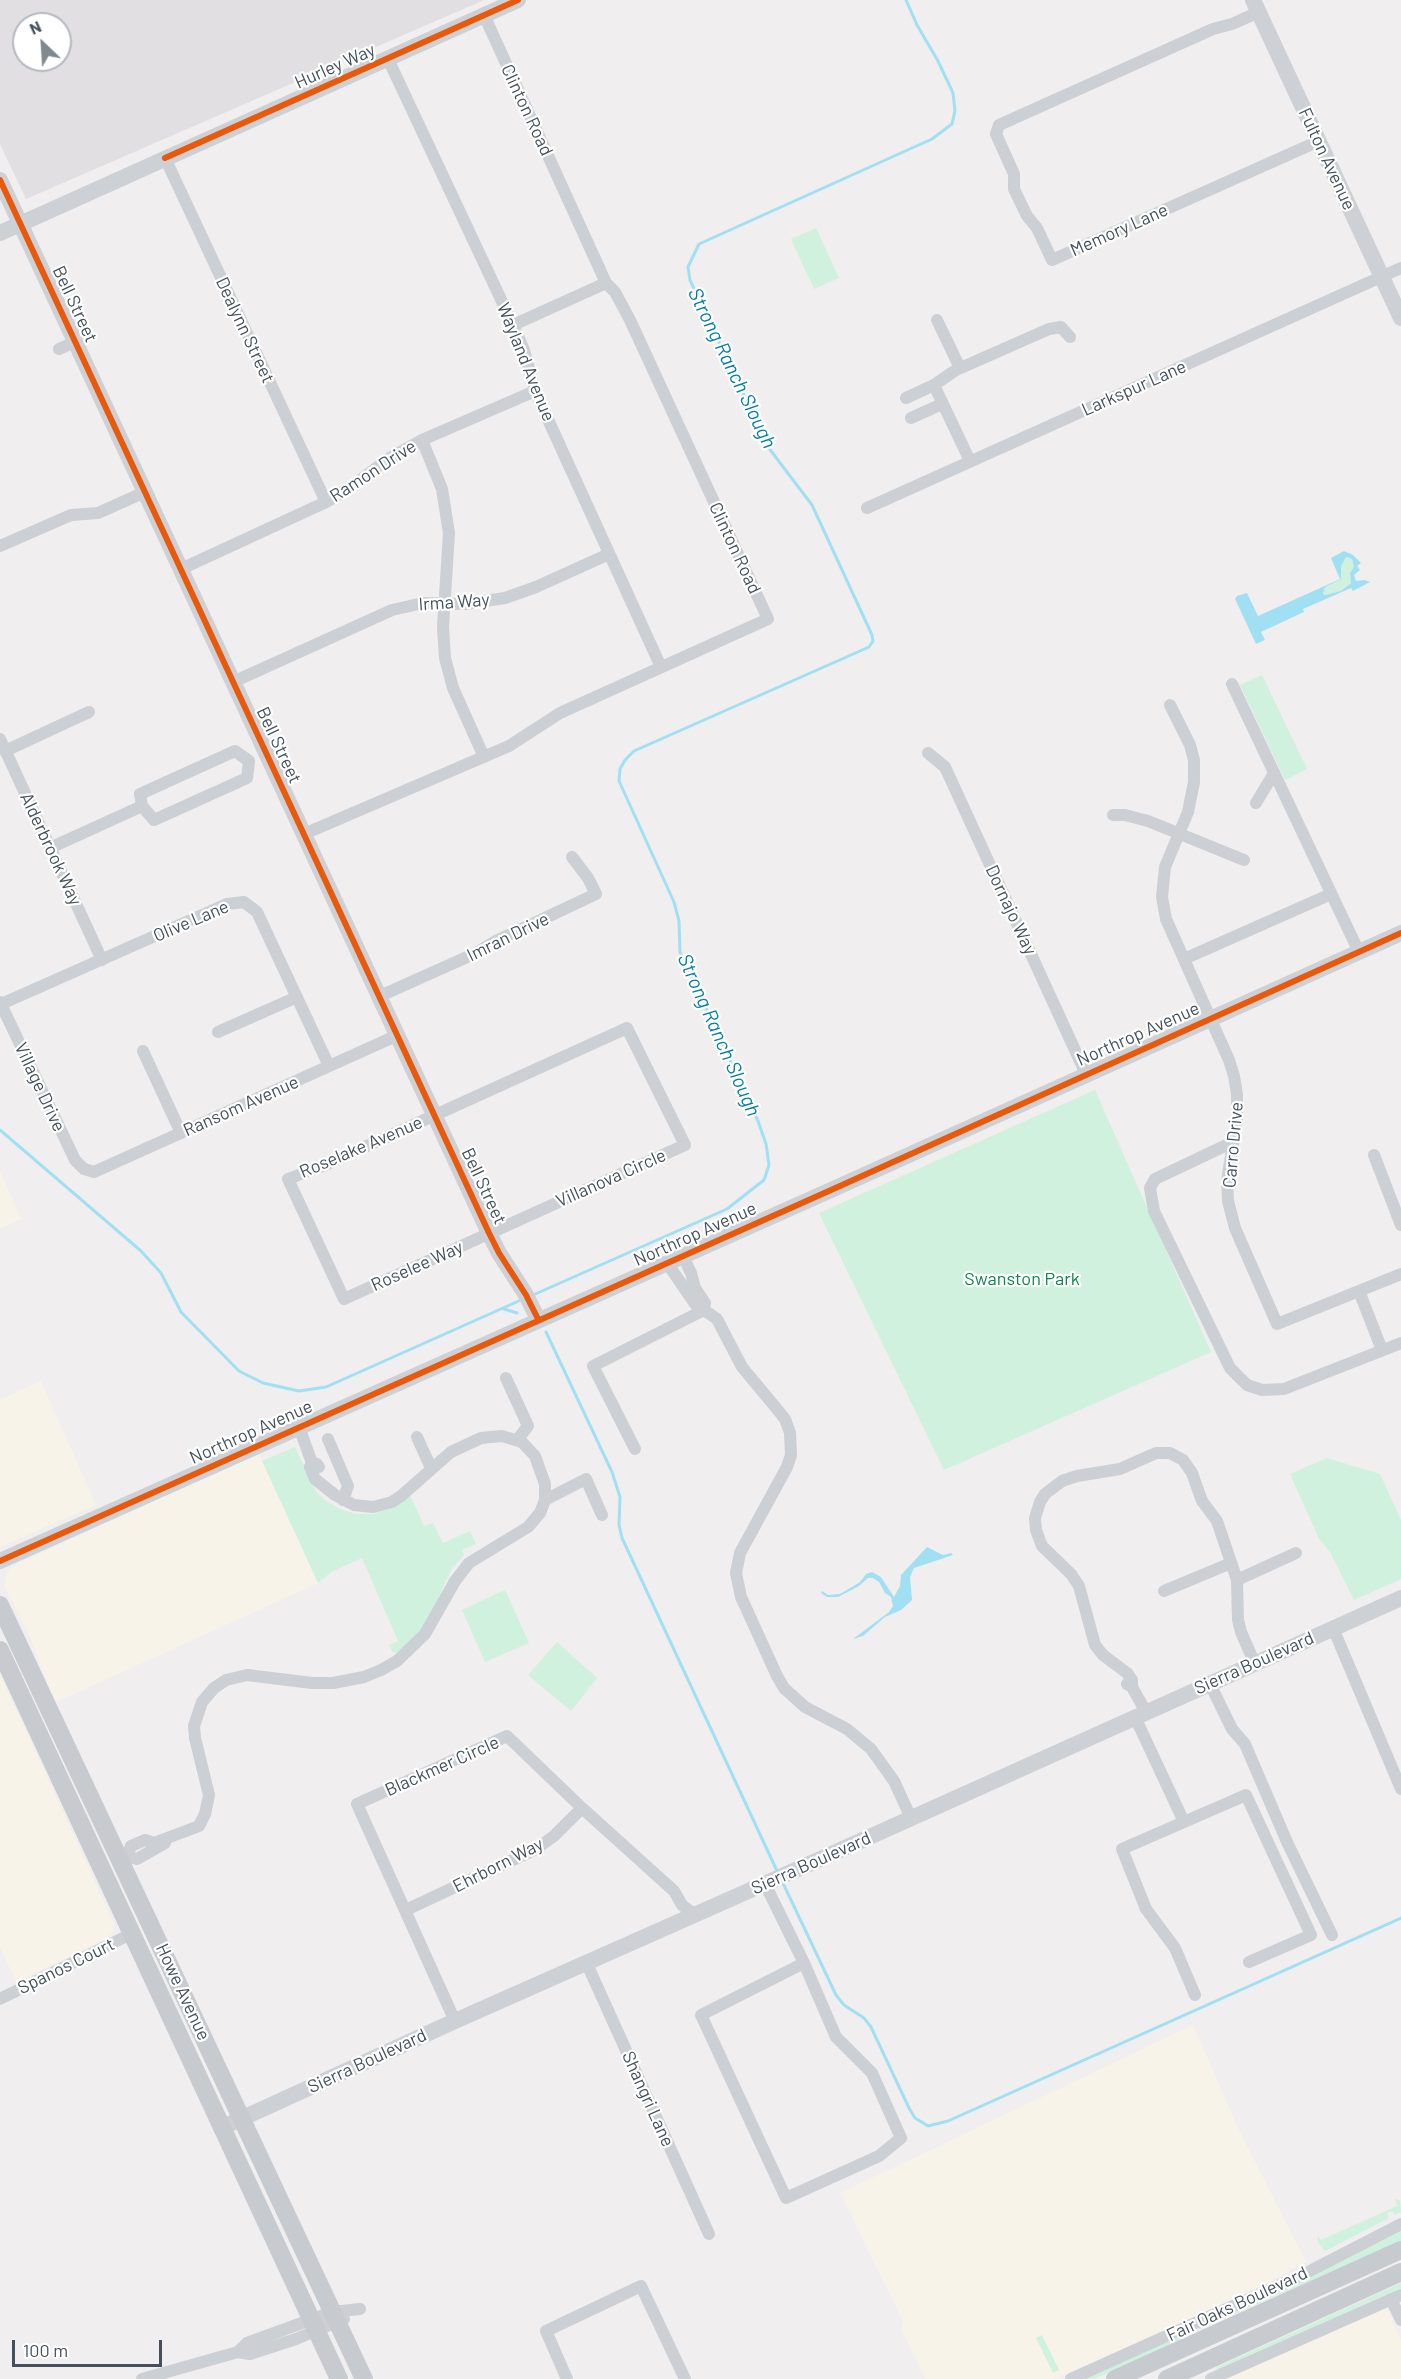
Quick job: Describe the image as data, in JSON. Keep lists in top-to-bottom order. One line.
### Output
{"streets":{"main road":["Howe Avenue","Fair Oaks Boulevard"],"street":["Hurley Way","Clinton Road","Fulton Avenue","Memory Lane","Bell Street","Dealynn Street","Wayland Avenue","Larkspur Lane","Ramon Drive","Irma Way","Alderbrook Way","Dornajo Way","Olive Lane","Imran Drive","Northrop Avenue","Village Drive","Ransom Avenue","Carro Drive","Roselake Avenue","Villanova Circle","Roselee Way","Sierra Boulevard","Blackmer Circle","Ehrborn Way","Spanos Court","Shangri Lane"]},"crossings":[["Hurley Way","Clinton Road"],["Hurley Way","Bell Street"],["Hurley Way","Dealynn Street"],["Hurley Way","Wayland Avenue"],["Clinton Road","Bell Street"],["Clinton Road","Wayland Avenue"],["Fulton Avenue","Memory Lane"],["Fulton Avenue","Larkspur Lane"],["Bell Street","Ramon Drive"],["Bell Street","Irma Way"],["Bell Street","Imran Drive"],["Bell Street","Northrop Avenue"],["Bell Street","Ransom Avenue"],["Bell Street","Roselake Avenue"],["Bell Street","Villanova Circle"],["Bell Street","Roselee Way"],["Dealynn Street","Ramon Drive"],["Wayland Avenue","Ramon Drive"],["Wayland Avenue","Irma Way"],["Alderbrook Way","Olive Lane"],["Dornajo Way","Northrop Avenue"],["Olive Lane","Village Drive"],["Olive Lane","Ransom Avenue"],["Northrop Avenue","Carro Drive"],["Village Drive","Ransom Avenue"],["Roselake Avenue","Villanova Circle"],["Roselake Avenue","Roselee Way"],["Villanova Circle","Roselee Way"],["Sierra Boulevard","Blackmer Circle"],["Sierra Boulevard","Howe Avenue"],["Sierra Boulevard","Shangri Lane"],["Blackmer Circle","Ehrborn Way"],["Spanos Court","Howe Avenue"]],"water":["Strong Ranch Slough"],"parks":["Swanston Park"],"scale_bar":"100 m","north":"top left"}
